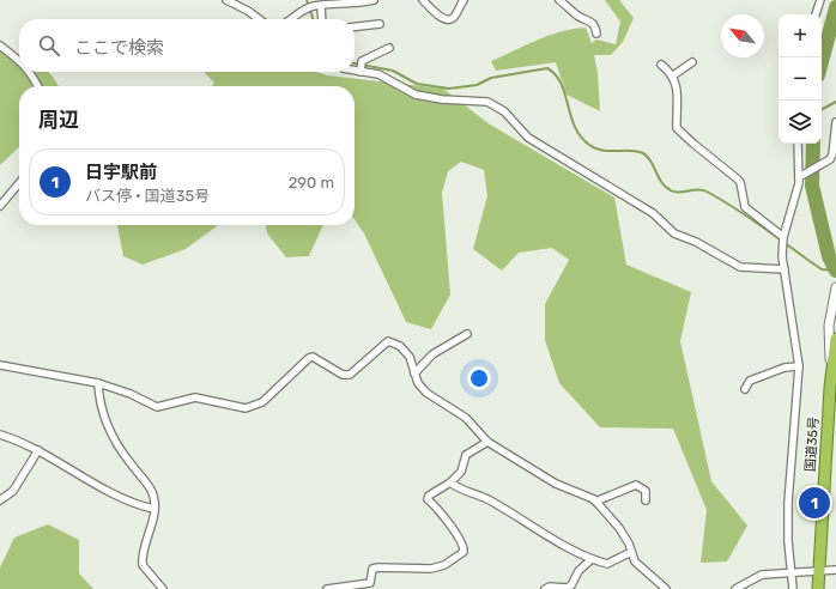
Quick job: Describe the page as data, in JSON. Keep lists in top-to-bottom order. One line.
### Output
{"streets":{"highway":["国道35号"]},"north":"top left","page":{"map_buttons":["+","−"],"search":"ここで検索","heading":"周辺","list":[{"mark":"1","name":"日宇駅前","note":"バス停 · 国道35号","value":"290 m"}],"pins":"1"}}
